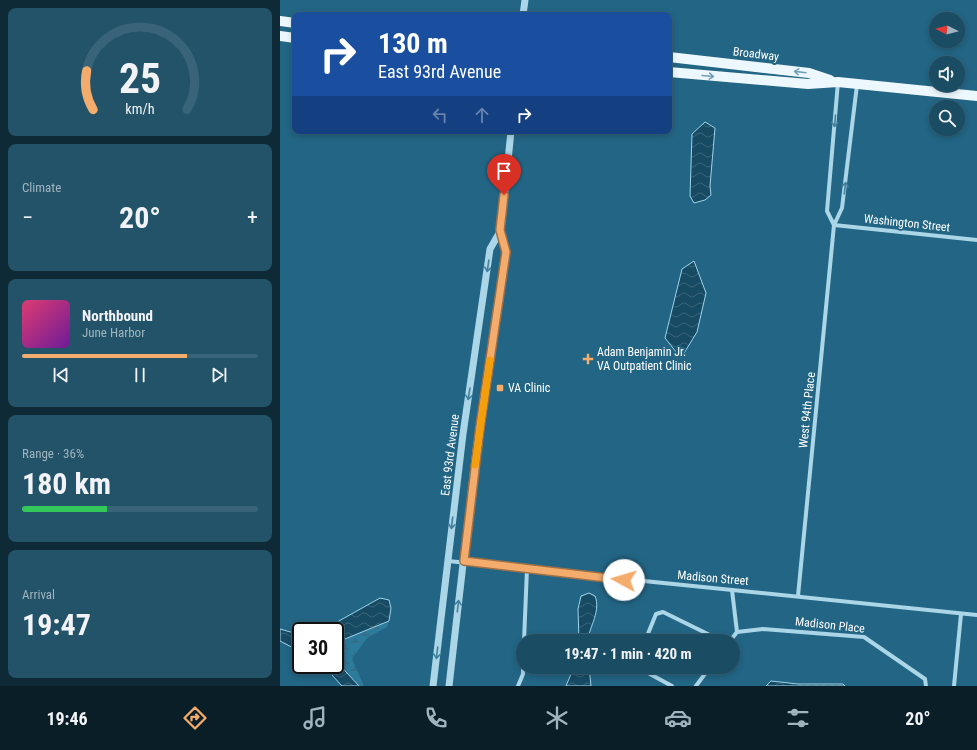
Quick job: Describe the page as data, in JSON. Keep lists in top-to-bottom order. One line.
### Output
{"streets":{"main road":["Broadway"],"street":["Washington Street","West 94th Place","East 93rd Avenue","Madison Street","Madison Place"]},"crossings":[["Broadway","West 94th Place"],["Washington Street","West 94th Place"],["West 94th Place","Madison Street"],["East 93rd Avenue","Madison Street"]],"places":{"health":["Adam Benjamin Jr. VA Outpatient Clinic"],"transit":["VA Clinic"]},"north":"left","page":{"turn":["130 m","East 93rd Avenue"],"tile":["Climate",["Range · 36%","180 km"],["Arrival","19:47"]],"heat":["−","20°","+"],"song":["Northbound","June Harbor"],"limit":"30","trip":"19:47 · 1 min · 420 m","tabs":["19:46","20°"],"gauge":["25","km/h"]}}
